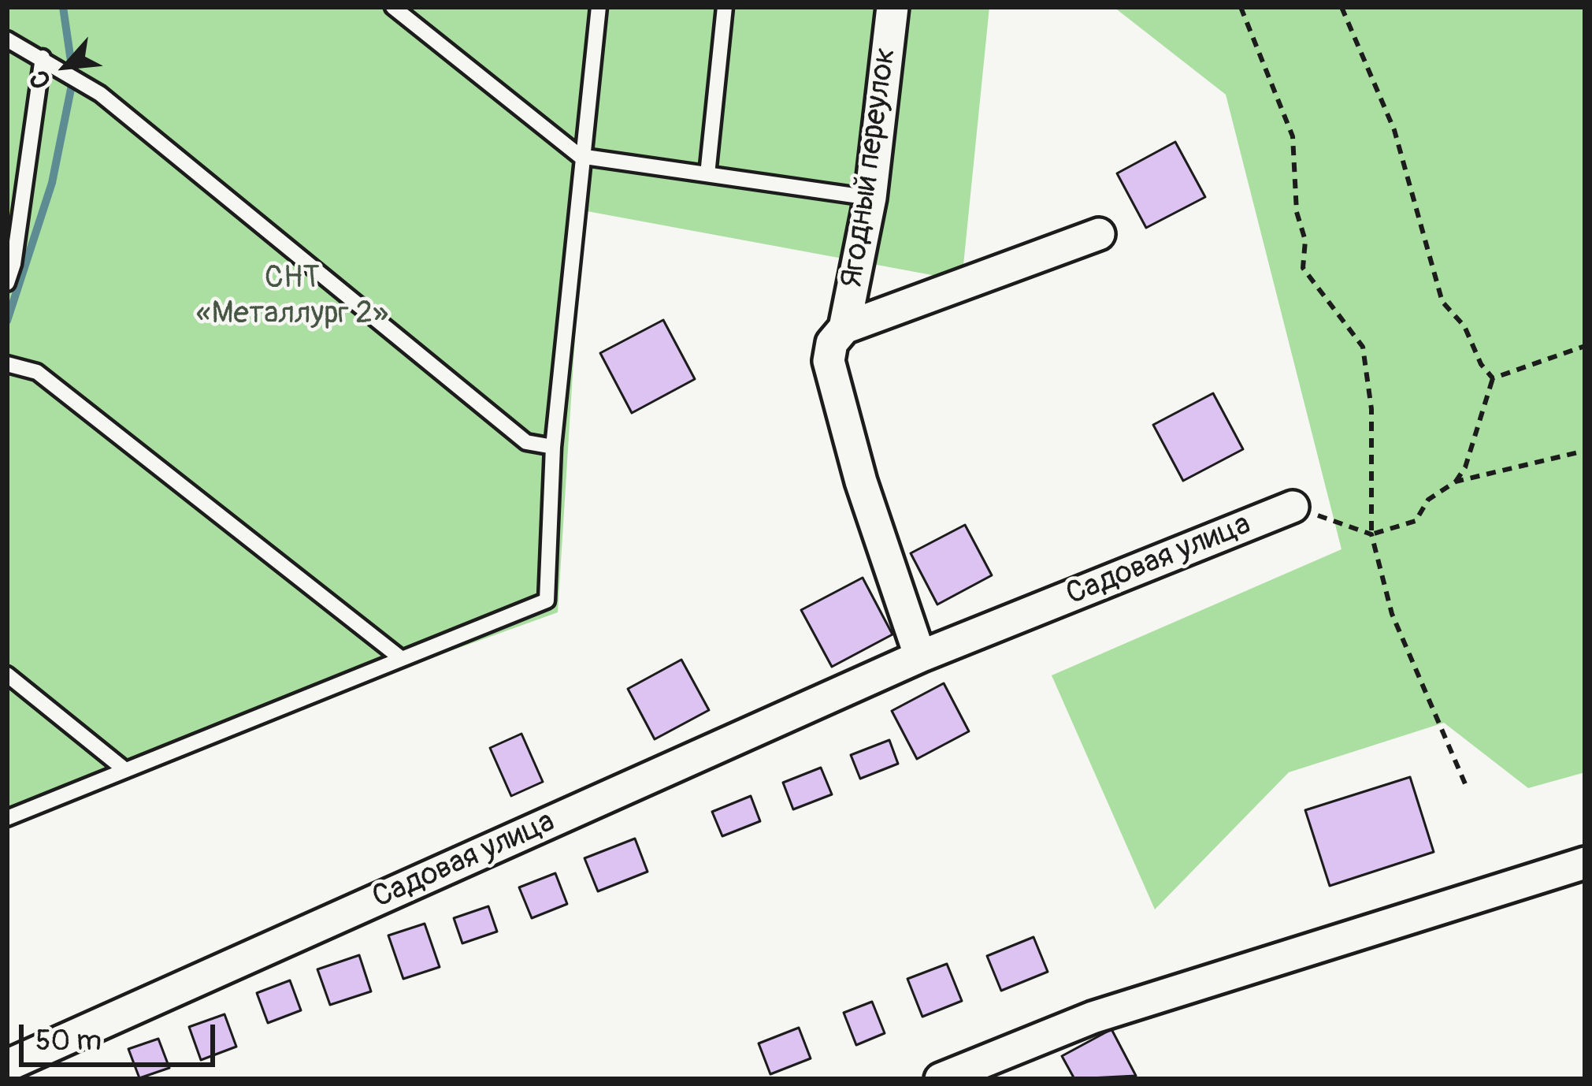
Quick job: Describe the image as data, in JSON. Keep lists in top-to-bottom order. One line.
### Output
{"streets":{"street":["Ягодный переулок","Садовая улица"]},"parks":["СНТ «Металлург 2»"],"scale_bar":"50 m","north":"bottom left"}
